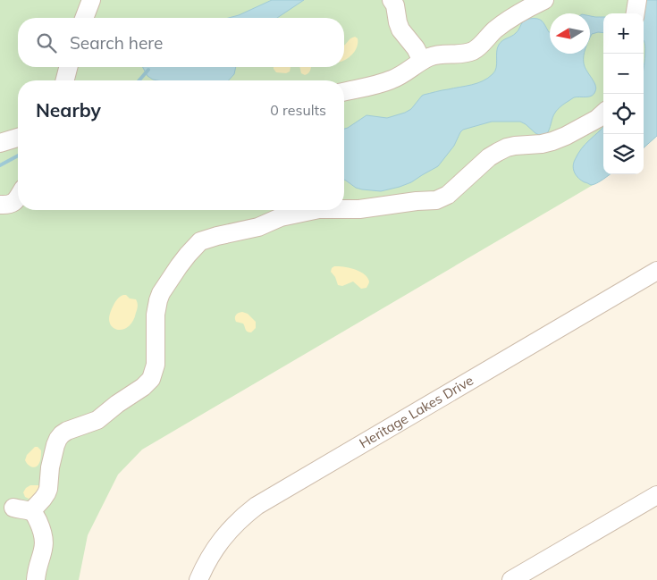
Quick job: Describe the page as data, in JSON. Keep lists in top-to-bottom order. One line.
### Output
{"streets":{"street":["Heritage Lakes Drive"]},"north":"left","page":{"map_buttons":["+","−"],"search":"Search here","heading":["Nearby","0 results"]}}
